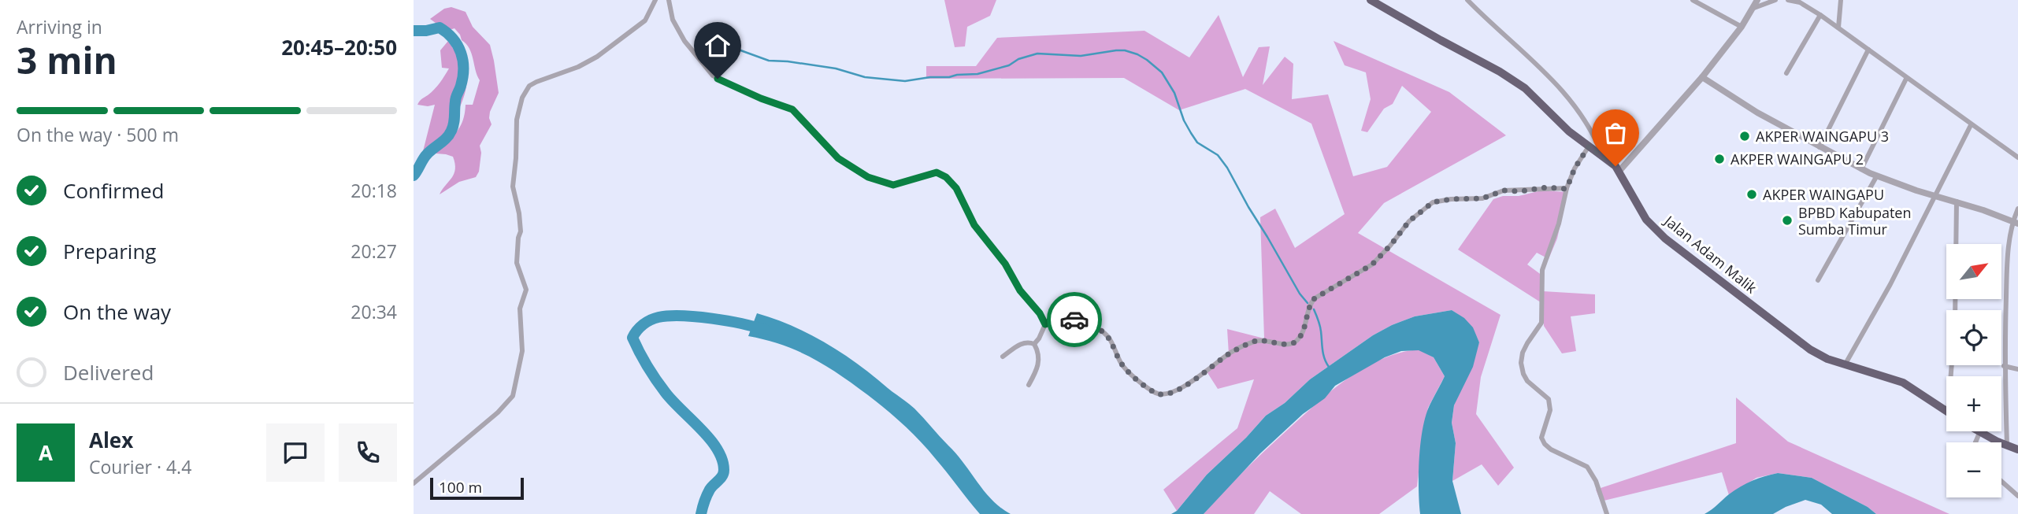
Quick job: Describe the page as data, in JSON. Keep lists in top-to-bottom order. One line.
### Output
{"streets":{"highway":["Jalan Adam Malik"]},"places":["AKPER WAINGAPU 3","AKPER WAINGAPU 2","AKPER WAINGAPU","BPBD Kabupaten Sumba Timur"],"scale_bar":"100 m","north":"top right","page":{"heading":["3 min","Arriving in","20:45–20:50"],"panel":["Alex","Courier · 4.4"],"bar":"On the way · 500 m","list":[["Confirmed","20:18"],["Preparing","20:27"],["On the way","20:34"],"Delivered"],"map_buttons":["+","−"],"round":"A","scale":"100 m"}}
